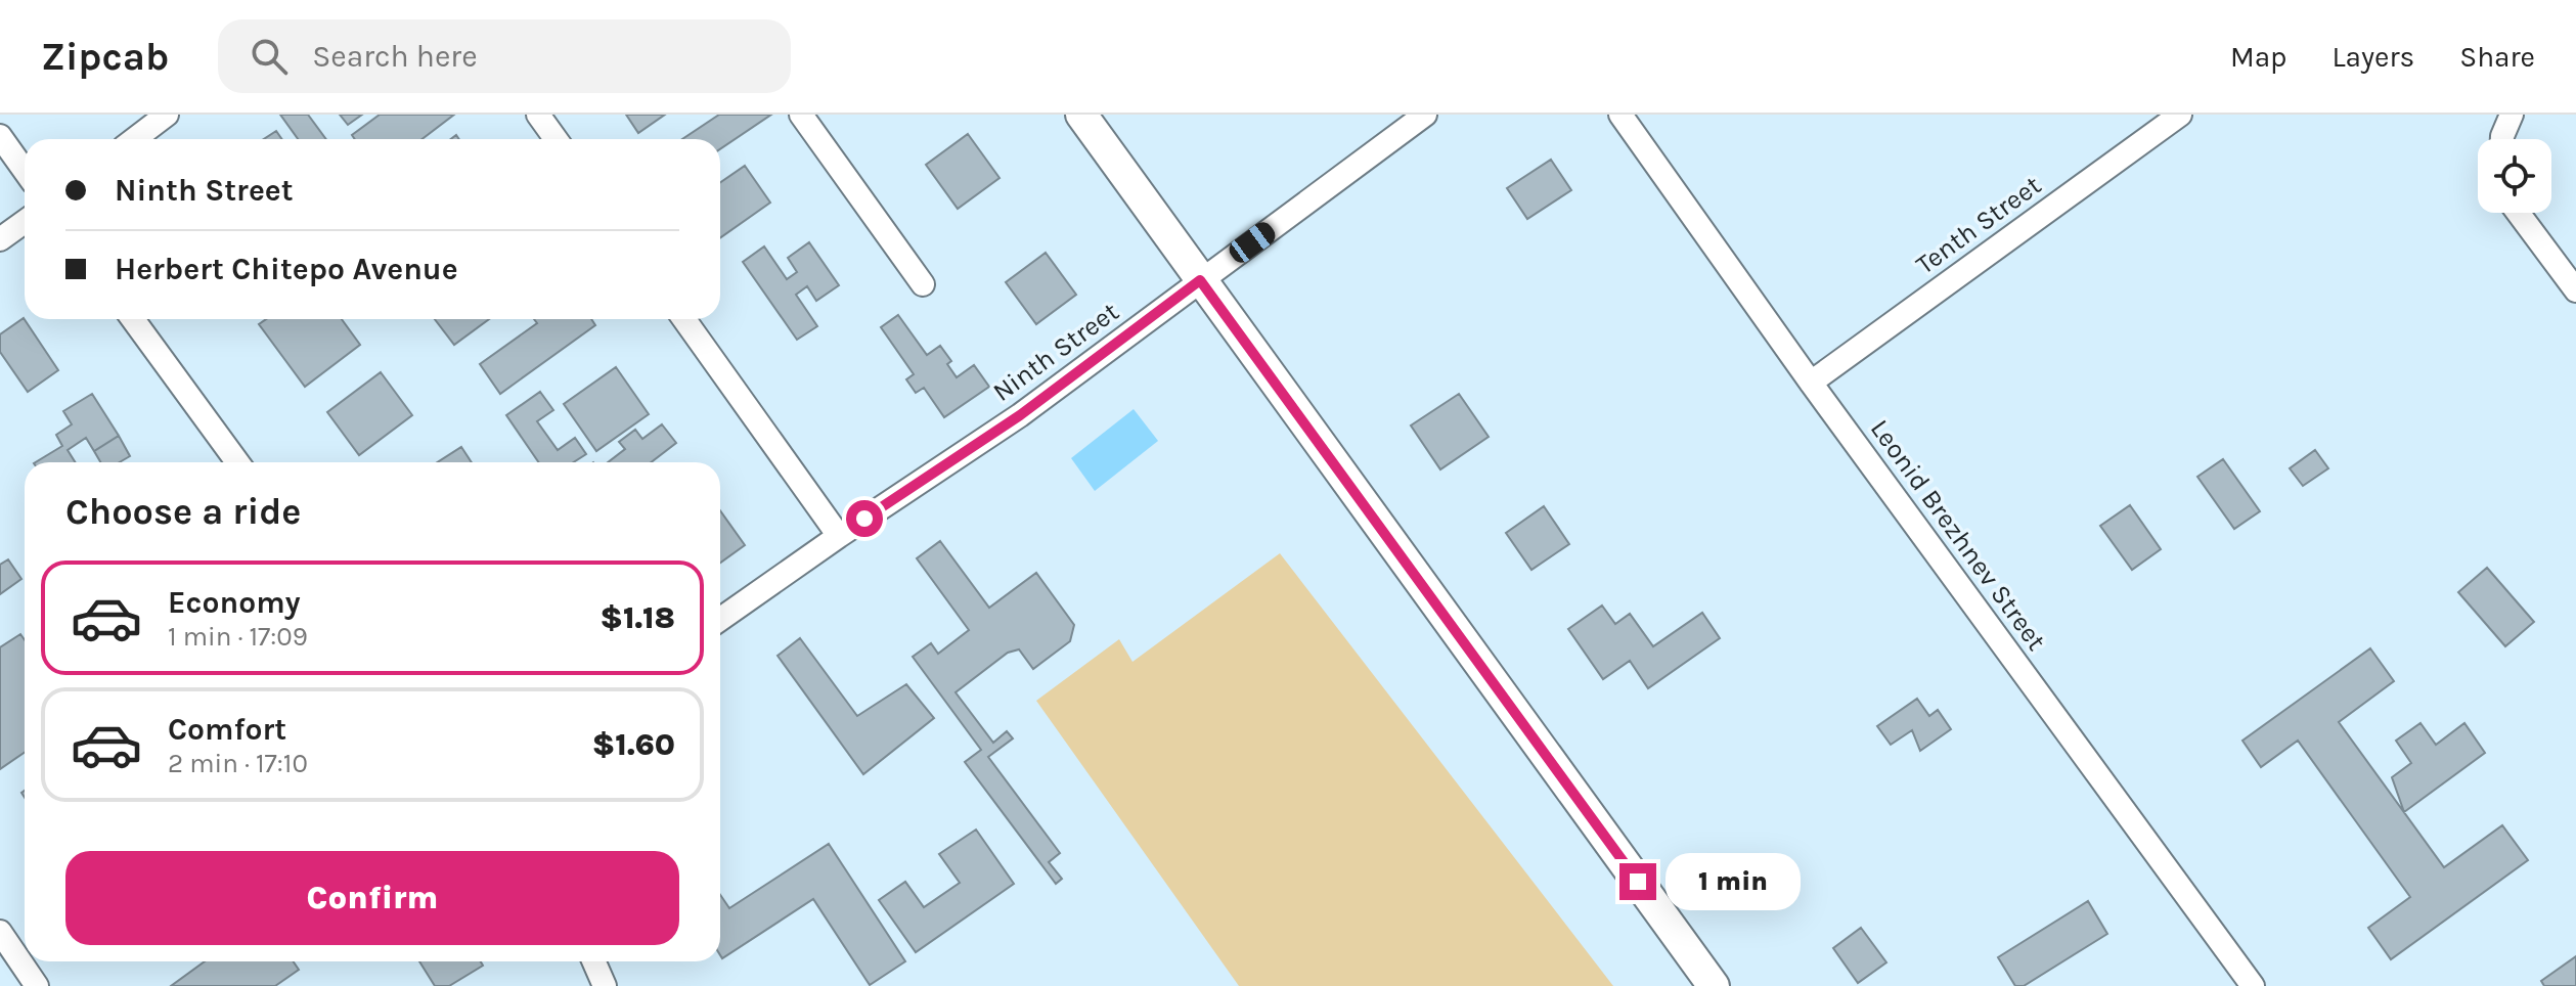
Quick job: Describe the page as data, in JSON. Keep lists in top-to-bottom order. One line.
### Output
{"streets":{"street":["Tenth Street","Ninth Street","Leonid Brezhnev Street"]},"crossings":[["Tenth Street","Leonid Brezhnev Street"]],"page":{"header":"Zipcab","search":"Search here","nav":["Map","Layers","Share"],"banner":["Ninth Street","Herbert Chitepo Avenue"],"heading":"Choose a ride","list":[{"name":"Economy","note":"1 min · 17:09","value":"$1.18"},{"name":"Comfort","note":"2 min · 17:10","value":"$1.60"}],"buttons":"Confirm","bubble":"1 min"}}
